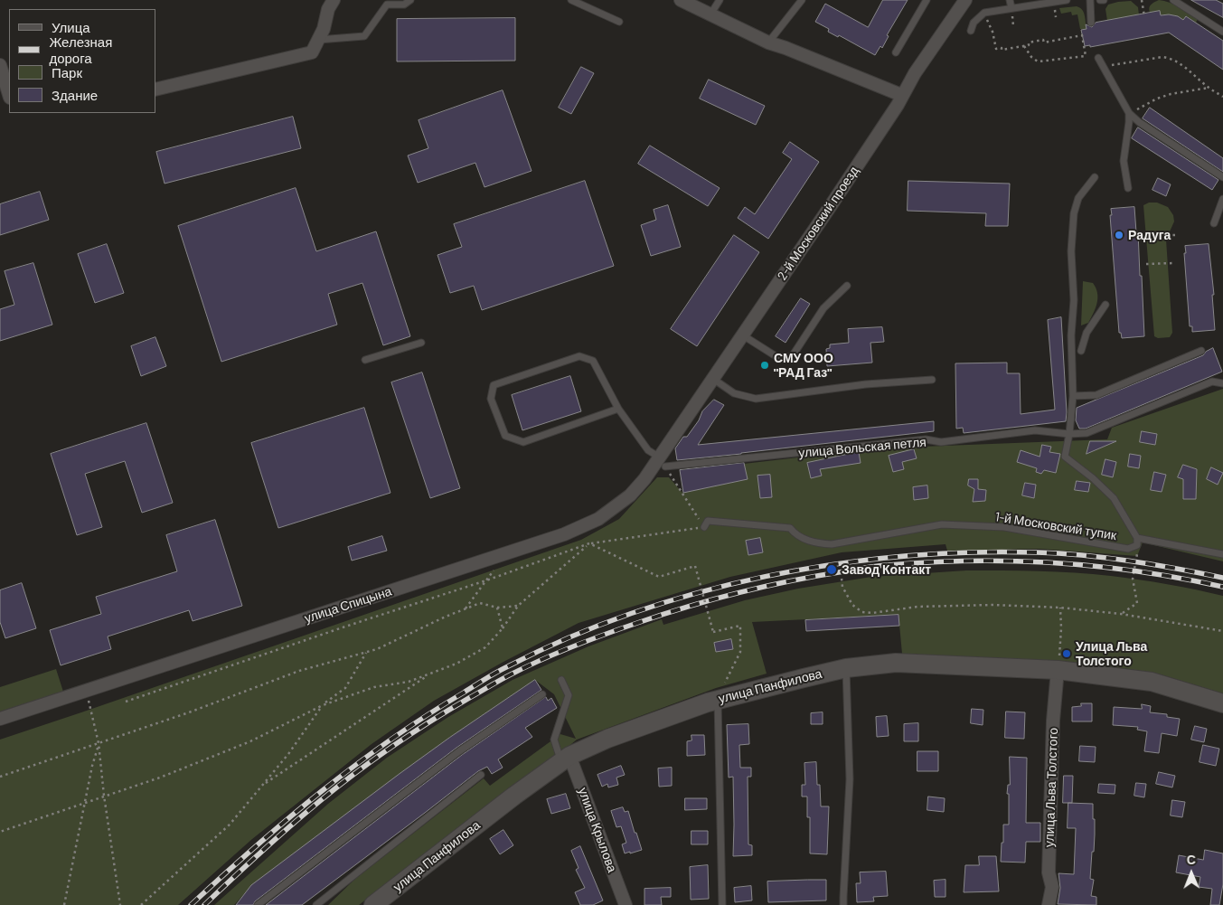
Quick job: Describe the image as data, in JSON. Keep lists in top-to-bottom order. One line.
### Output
{"streets":{"main road":["улица Панфилова"],"street":["2-й Московский проезд","улица Спицына","улица Льва Толстого","улица Крылова"],"lane":["улица Вольская петля","1-й Московский тупик"]},"crossings":[["2-й Московский проезд","улица Спицына"],["улица Вольская петля","1-й Московский тупик"],["улица Вольская петля","улица Спицына"],["улица Панфилова","улица Льва Толстого"],["улица Панфилова","улица Крылова"]],"places":["Радуга","СМУ ООО \"РАД Газ\"","Завод Контакт","Улица Льва Толстого"],"legend":["Улица","Железная дорога","Парк","Здание"],"north":"top"}
